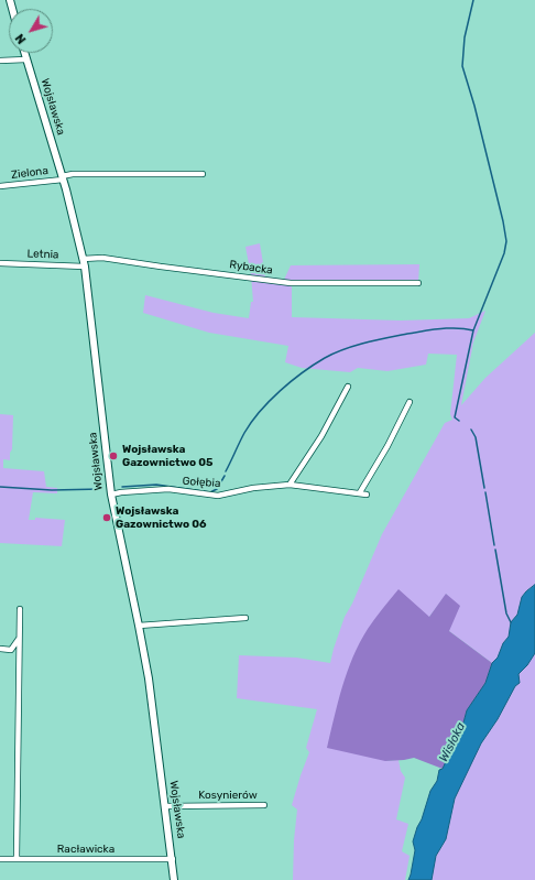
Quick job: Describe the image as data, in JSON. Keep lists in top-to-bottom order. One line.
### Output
{"streets":{"street":["Wojsławska","Zielona","Letnia","Rybacka","Gołębia","Kosynierów","Racławicka"]},"crossings":[["Wojsławska","Zielona"],["Wojsławska","Letnia"],["Wojsławska","Rybacka"],["Wojsławska","Gołębia"],["Wojsławska","Kosynierów"],["Wojsławska","Racławicka"]],"water":["Wisłoka"],"places":["Wojsławska Gazownictwo 05","Wojsławska Gazownictwo 06"],"north":"bottom left"}
